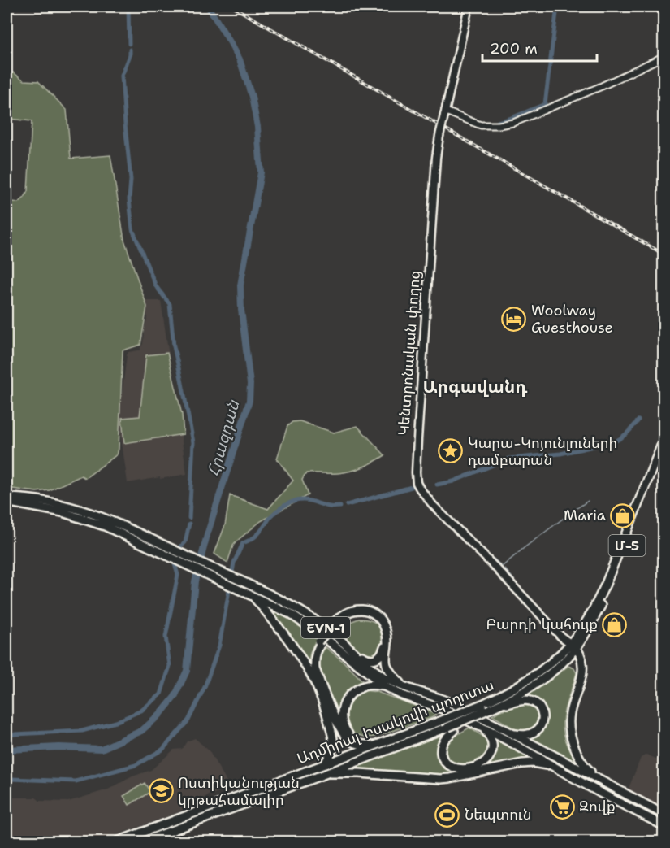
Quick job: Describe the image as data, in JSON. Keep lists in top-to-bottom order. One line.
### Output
{"streets":{"highway":["Մ-5","EVN-1","Ադմիրալ Իսակովի պողոտա"],"main road":["Կենտրոնական փողոց"]},"crossings":[["Կենտրոնական փողոց","Ադմիրալ Իսակովի պողոտա"]],"districts":["Արգավանդ"],"water":["Հրազդան"],"places":{"hotel":["Woolway Guesthouse"],"place":["Կարա-Կոյունլուների դամբարան"],"shop":["Maria","Բարդի կահույք"],"school or university":["Ոստիկանության կրթահամալիր"],"supermarket":["Զովք"],"sports":["Նեպտուն"]},"scale_bar":"200 m"}
